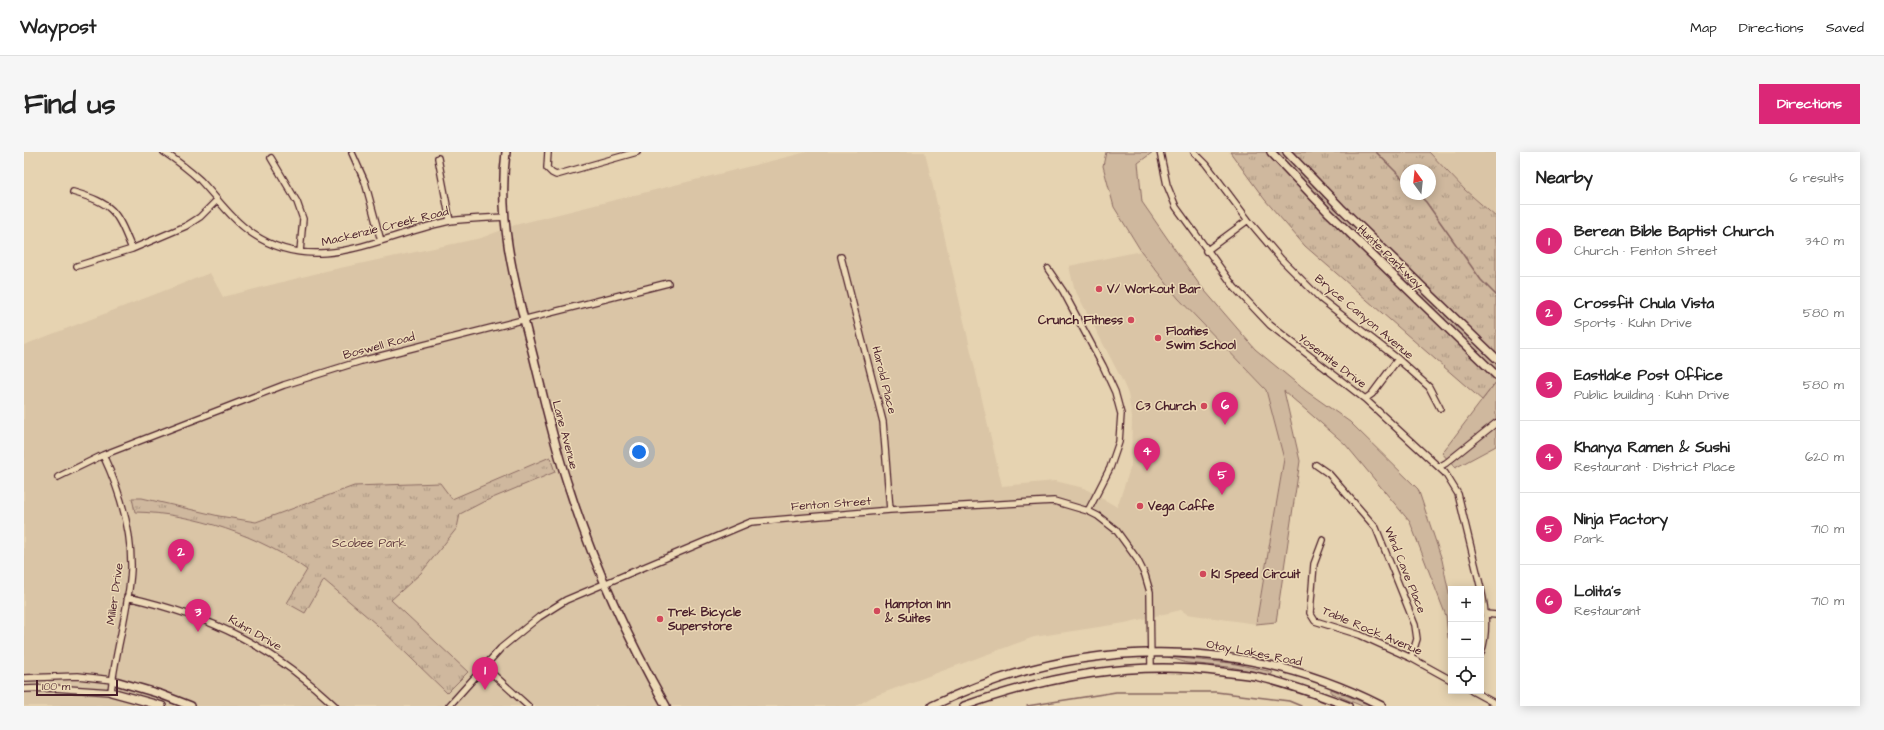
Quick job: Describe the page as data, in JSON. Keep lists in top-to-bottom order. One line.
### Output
{"streets":{"main road":["Hunte Parkway","Lane Avenue","Otay Lakes Road"],"street":["Mackenzie Creek Road","Bryce Canyon Avenue","Boswell Road","Yosemite Drive","Harold Place","Fenton Street","Wind Cave Place","Miller Drive","Table Rock Avenue","Kuhn Drive"]},"crossings":[["Mackenzie Creek Road","Lane Avenue"],["Boswell Road","Lane Avenue"],["Boswell Road","Miller Drive"],["Harold Place","Fenton Street"],["Lane Avenue","Fenton Street"],["Fenton Street","Otay Lakes Road"],["Wind Cave Place","Table Rock Avenue"],["Miller Drive","Kuhn Drive"]],"parks":["Scobee Park"],"places":["V/ Workout Bar","Crunch Fitness","Floaties Swim School","C3 Church","Vega Caffe","K1 Speed Circuit","Hampton Inn & Suites","Trek Bicycle Superstore"],"scale_bar":"100 m","north":"top","page":{"header":"Waypost","nav":["Map","Directions","Saved"],"buttons":"Directions","title":"Find us","heading":["Nearby","6 results"],"list":[{"mark":"1","name":"Berean Bible Baptist Church","note":"Church · Fenton Street","value":"340 m"},{"mark":"2","name":"Crossfit Chula Vista","note":"Sports · Kuhn Drive","value":"580 m"},{"mark":"3","name":"Eastlake Post Office","note":"Public building · Kuhn Drive","value":"580 m"},{"mark":"4","name":"Khanya Ramen & Sushi","note":"Restaurant · District Place","value":"620 m"},{"mark":"5","name":"Ninja Factory","note":"Park","value":"710 m"},{"mark":"6","name":"Lolita's","note":"Restaurant","value":"710 m"}],"pins":["6","4","5","2","3","1"],"map_buttons":["+","−"],"scale":"100 m"}}
